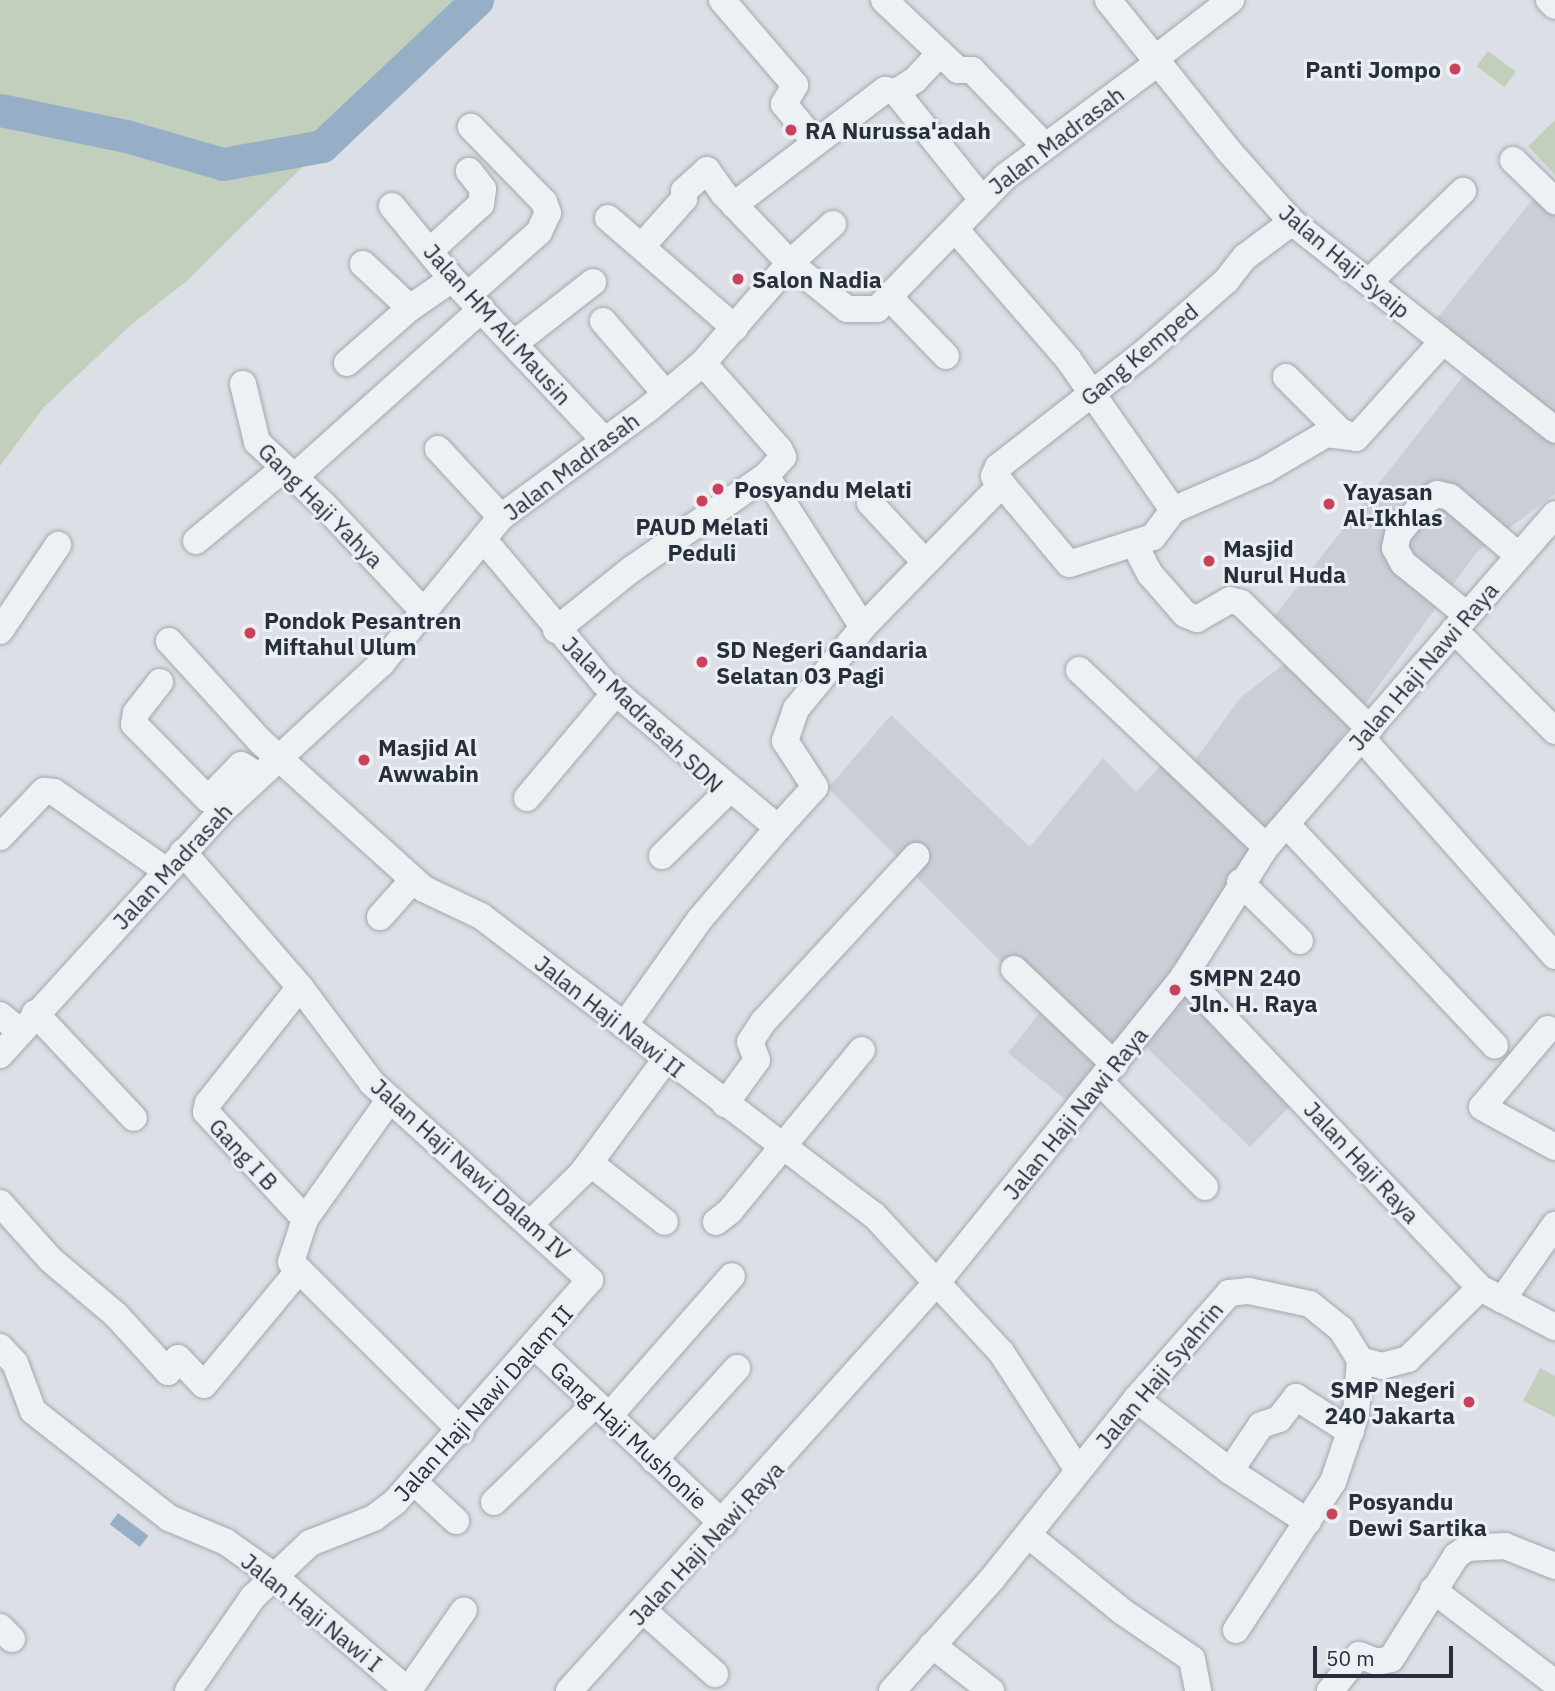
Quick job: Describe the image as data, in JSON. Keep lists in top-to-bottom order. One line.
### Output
{"streets":{"street":["Jalan Madrasah","Jalan Haji Syaip","Jalan HM Ali Mausin","Gang Kemped","Gang Haji Yahya","Jalan Haji Nawi Raya","Jalan Madrasah SDN","Jalan Haji Nawi II","Gang I B","Jalan Haji Raya","Jalan Haji Nawi Dalam IV","Jalan Haji Syahrin","Jalan Haji Nawi Dalam II","Gang Haji Mushonie","Jalan Haji Nawi I"]},"crossings":[["Jalan Madrasah","Jalan Haji Syaip"],["Jalan Madrasah","Jalan HM Ali Mausin"],["Jalan Madrasah","Gang Haji Yahya"],["Jalan Madrasah","Jalan Madrasah SDN"],["Jalan Madrasah","Jalan Haji Nawi II"],["Jalan Madrasah","Jalan Haji Nawi Dalam IV"],["Jalan Haji Syaip","Gang Kemped"],["Jalan Haji Nawi Raya","Jalan Haji Nawi II"],["Jalan Haji Nawi Raya","Jalan Haji Raya"],["Jalan Haji Nawi Raya","Jalan Haji Syahrin"],["Jalan Haji Nawi Raya","Gang Haji Mushonie"],["Jalan Haji Nawi II","Jalan Haji Syahrin"],["Gang I B","Jalan Haji Nawi Dalam IV"],["Jalan Haji Nawi Dalam IV","Jalan Haji Nawi Dalam II"],["Jalan Haji Nawi Dalam II","Gang Haji Mushonie"],["Jalan Haji Nawi Dalam II","Jalan Haji Nawi I"]],"places":["Panti Jompo","RA Nurussa'adah","Salon Nadia","Posyandu Melati","PAUD Melati Peduli","Yayasan Al-Ikhlas","Masjid Nurul Huda","Pondok Pesantren Miftahul Ulum","SD Negeri Gandaria Selatan 03 Pagi","Masjid Al Awwabin","SMPN 240 Jln. H. Raya","SMP Negeri 240 Jakarta","Posyandu Dewi Sartika"],"scale_bar":"50 m"}
